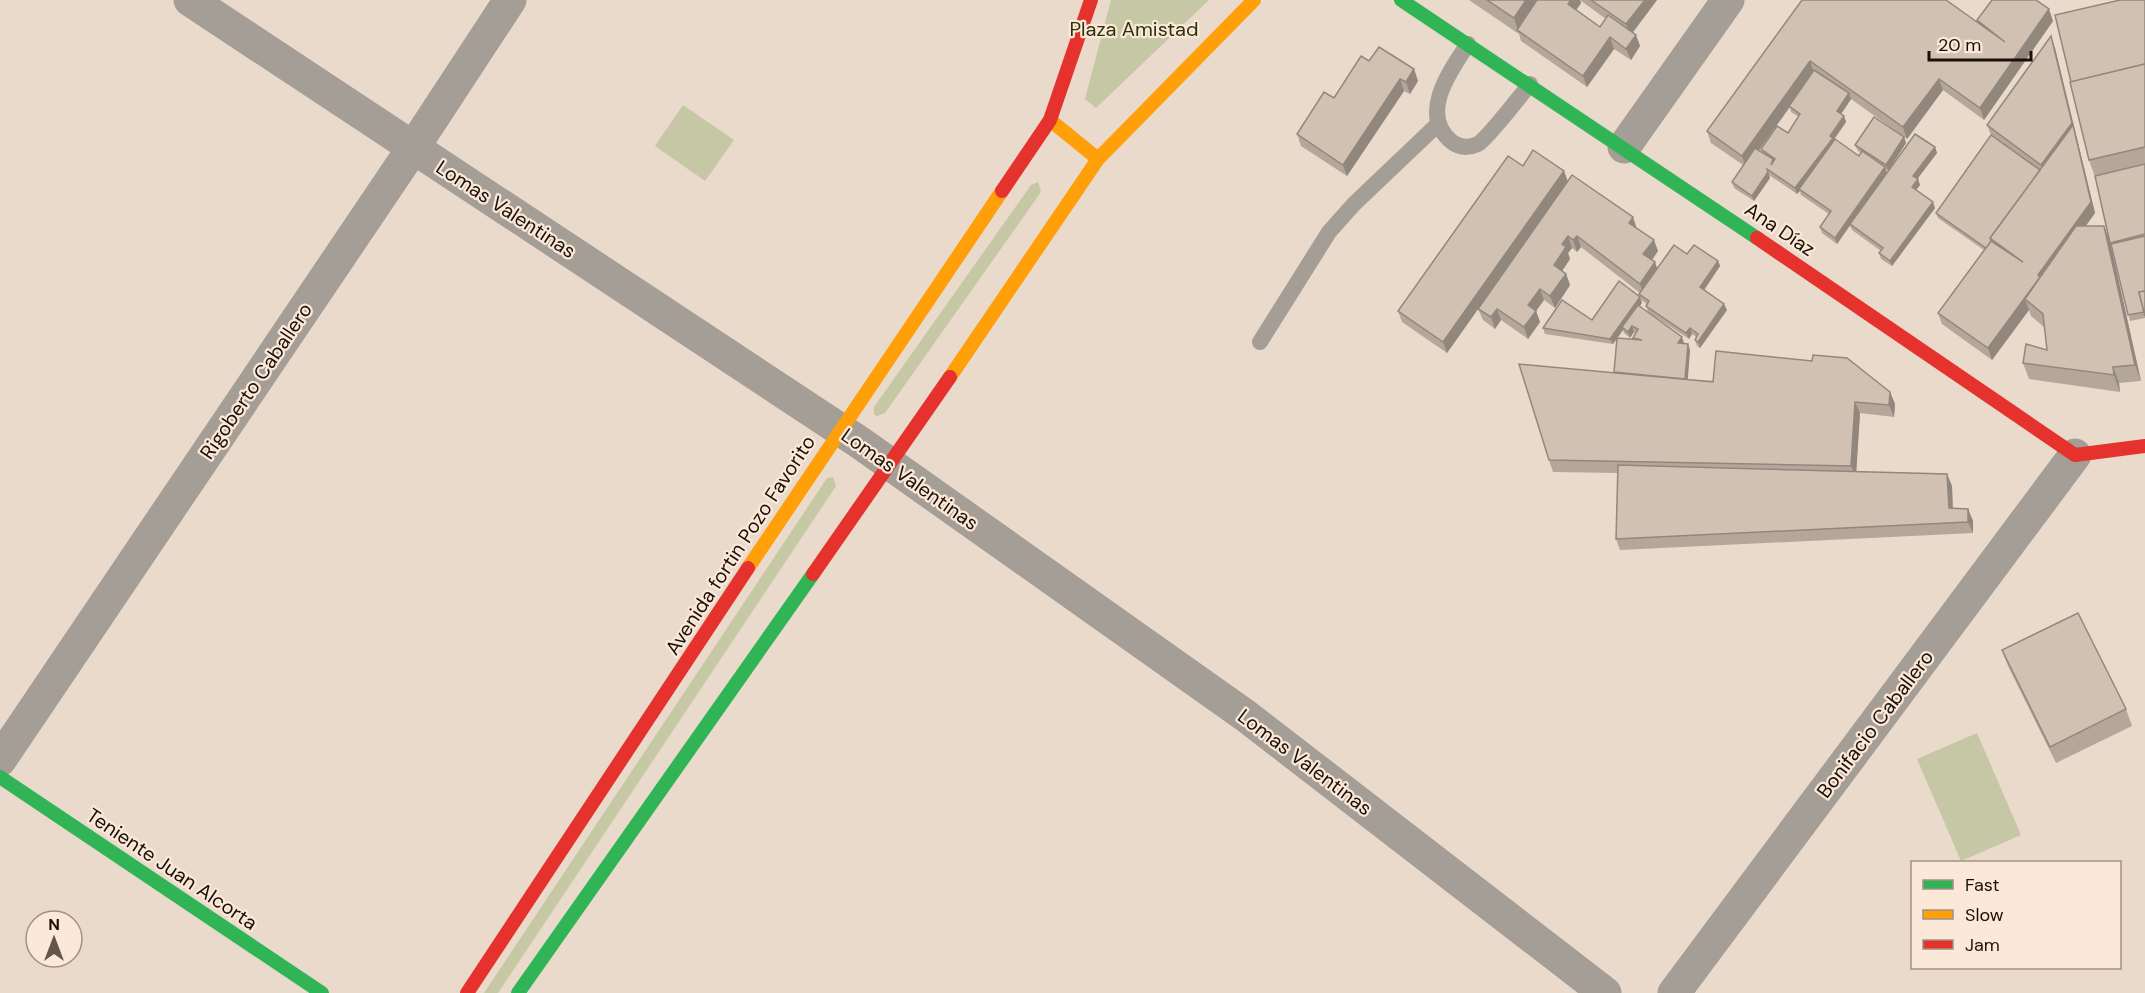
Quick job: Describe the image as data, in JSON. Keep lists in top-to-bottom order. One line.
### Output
{"streets":{"street":["Lomas Valentinas","Ana Díaz","Rigoberto Caballero","Avenida fortin Pozo Favorito","Bonifacio Caballero","Teniente Juan Alcorta"]},"crossings":[["Lomas Valentinas","Rigoberto Caballero"],["Lomas Valentinas","Avenida fortin Pozo Favorito"],["Ana Díaz","Bonifacio Caballero"]],"parks":["Plaza Amistad"],"legend":["Fast","Slow","Jam"],"scale_bar":"20 m","north":"top"}
